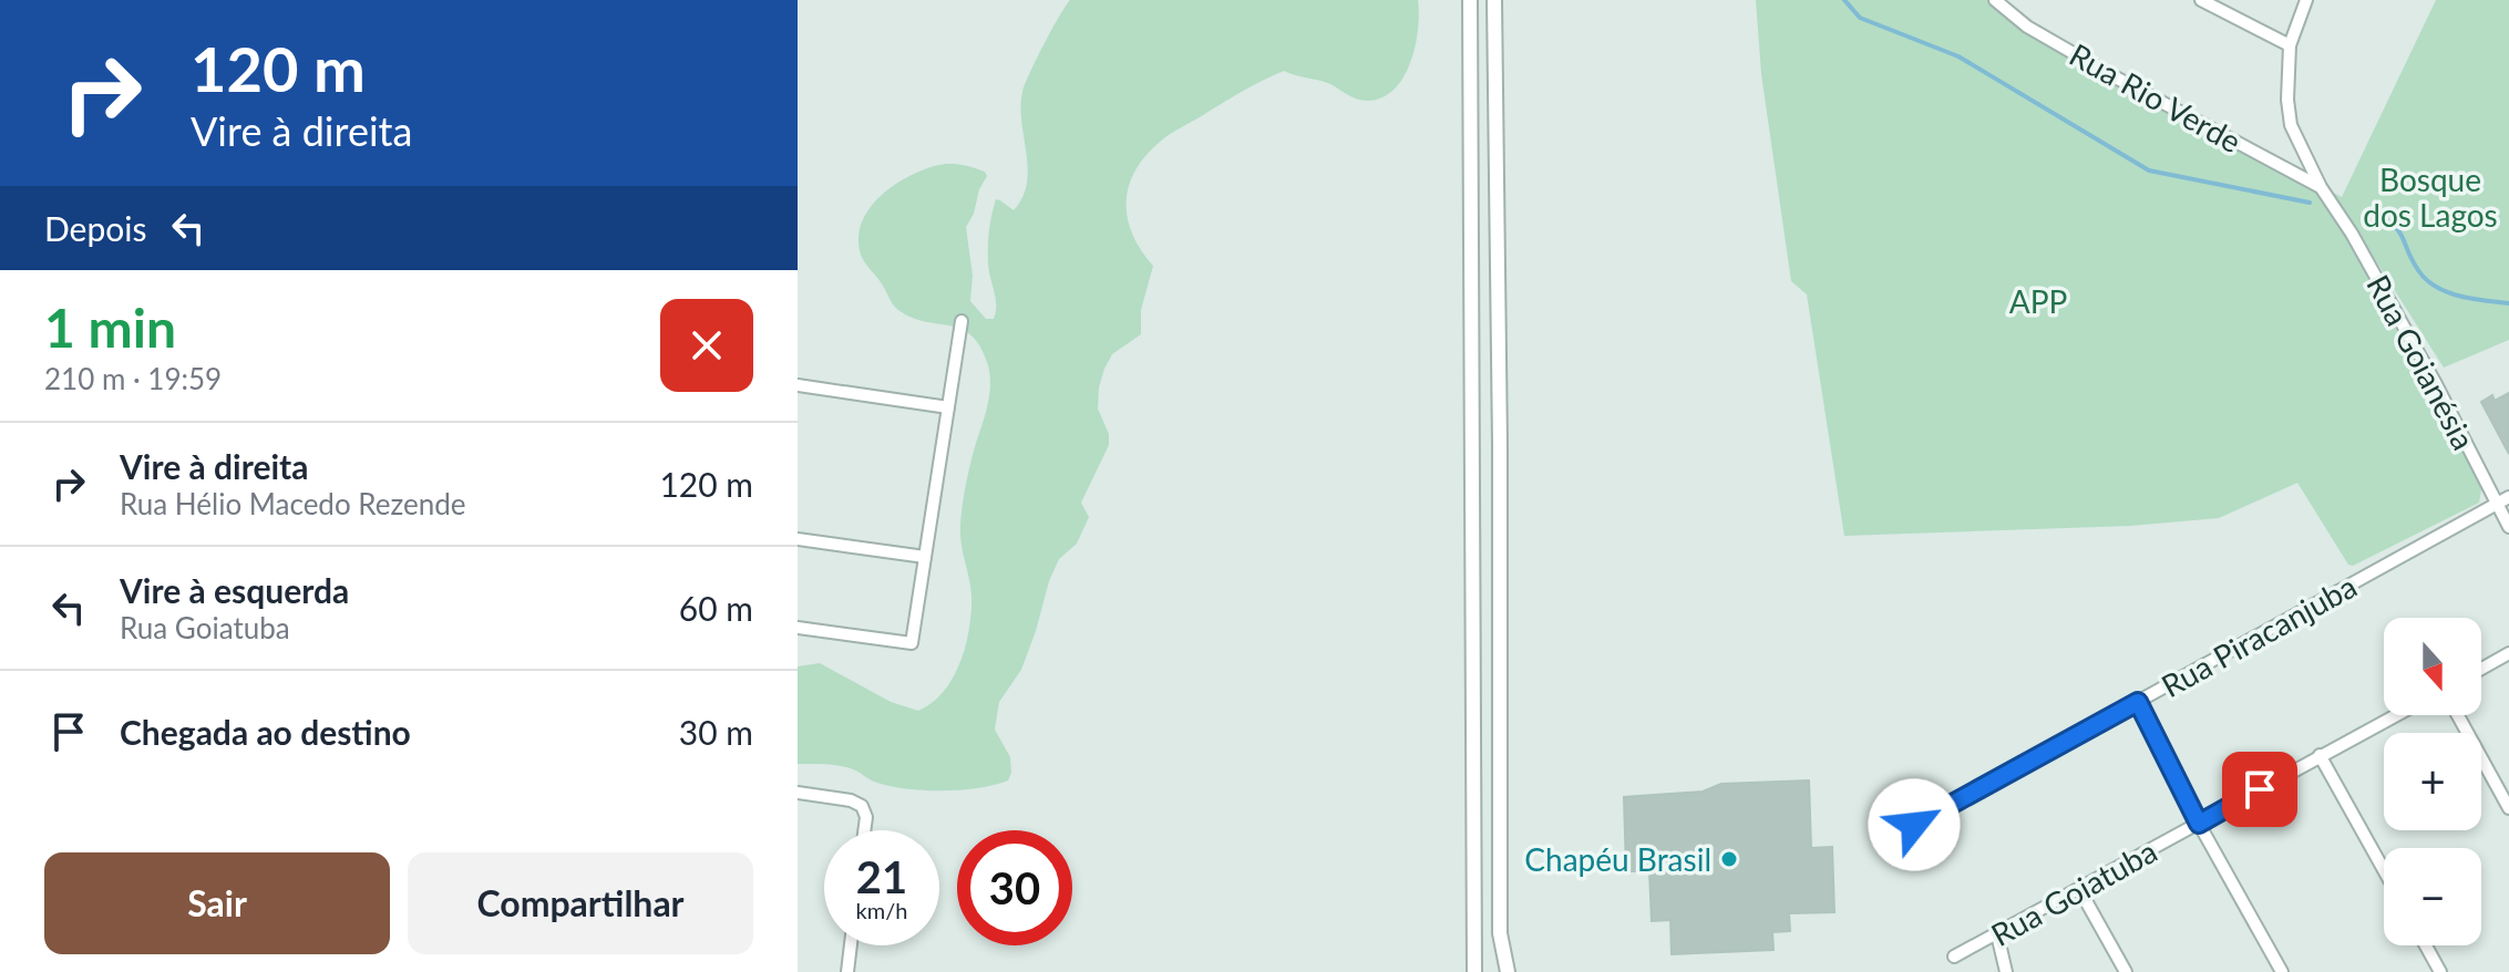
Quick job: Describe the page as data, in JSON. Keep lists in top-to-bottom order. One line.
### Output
{"streets":{"street":["Rua Rio Verde","Rua Goianésia","Rua Piracanjuba","Rua Goiatuba"]},"crossings":[["Rua Rio Verde","Rua Goianésia"],["Rua Goianésia","Rua Piracanjuba"]],"parks":["Bosque dos Lagos","APP"],"places":["Chapéu Brasil"],"north":"bottom","page":{"turn":["120 m","Vire à direita"],"then":"Depois","heading":["1 min","210 m · 19:59"],"list":[{"name":"Vire à direita","note":"Rua Hélio Macedo Rezende","value":"120 m"},{"name":"Vire à esquerda","note":"Rua Goiatuba","value":"60 m"},{"name":"Chegada ao destino","value":"30 m"}],"map_buttons":["+","−"],"speed":"21 km/h","limit":"30","buttons":["Sair","Compartilhar"]}}
